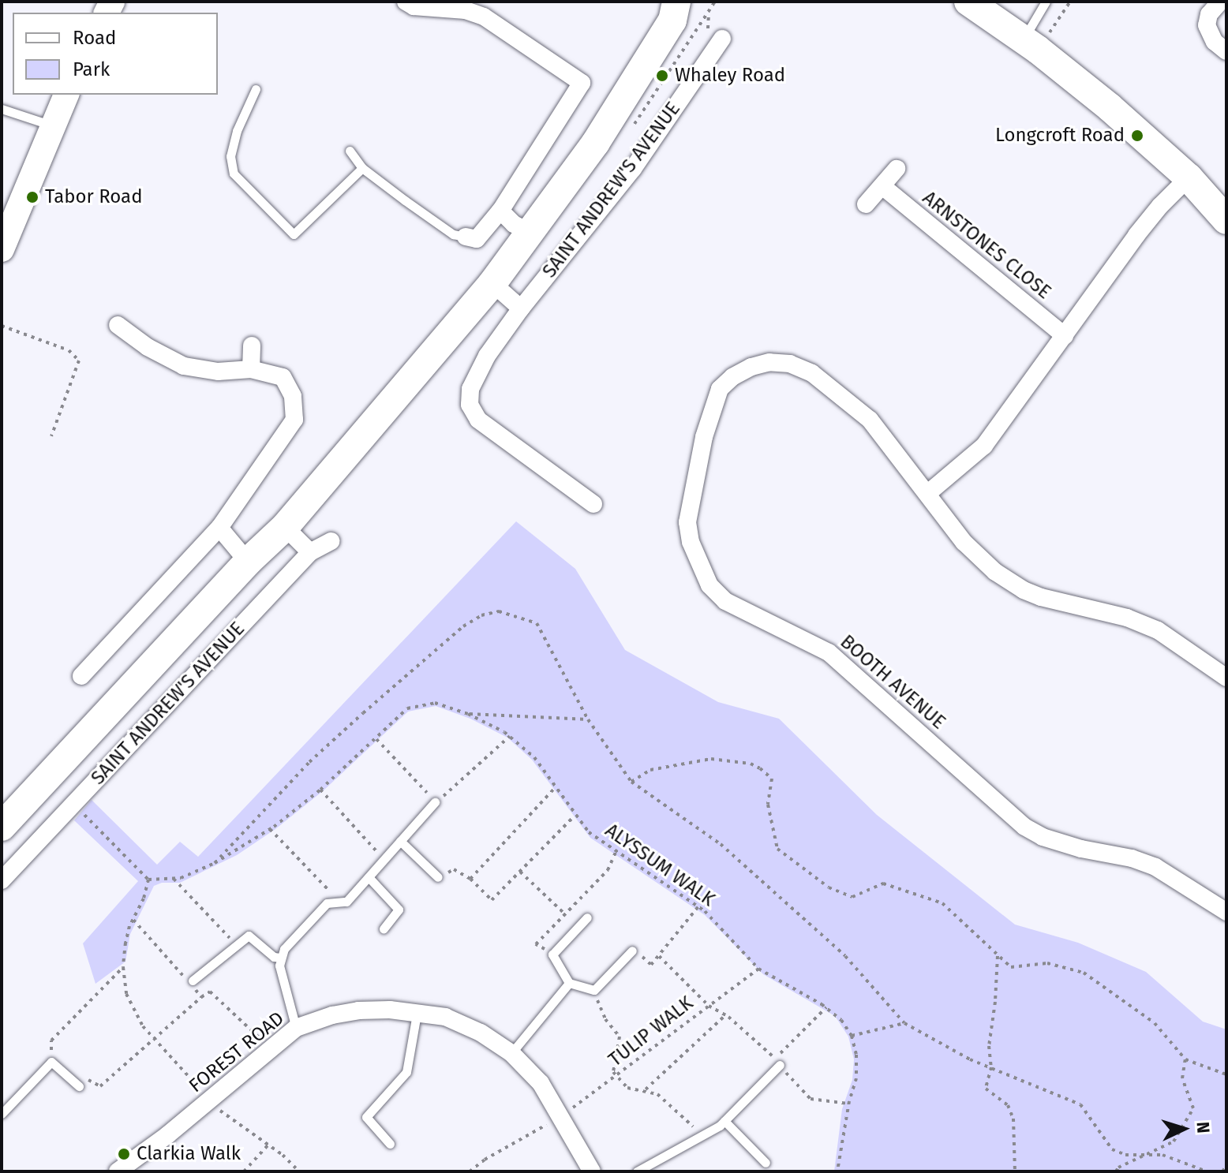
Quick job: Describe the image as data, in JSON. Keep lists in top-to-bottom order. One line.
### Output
{"streets":{"main road":["SAINT ANDREW'S AVENUE"],"street":["ARNSTONES CLOSE","BOOTH AVENUE","FOREST ROAD"],"path":["ALYSSUM WALK","TULIP WALK"]},"crossings":[["ALYSSUM WALK","TULIP WALK"],["TULIP WALK","FOREST ROAD"]],"places":["Whaley Road","Longcroft Road","Tabor Road","Clarkia Walk"],"legend":["Road","Park"],"north":"right"}
